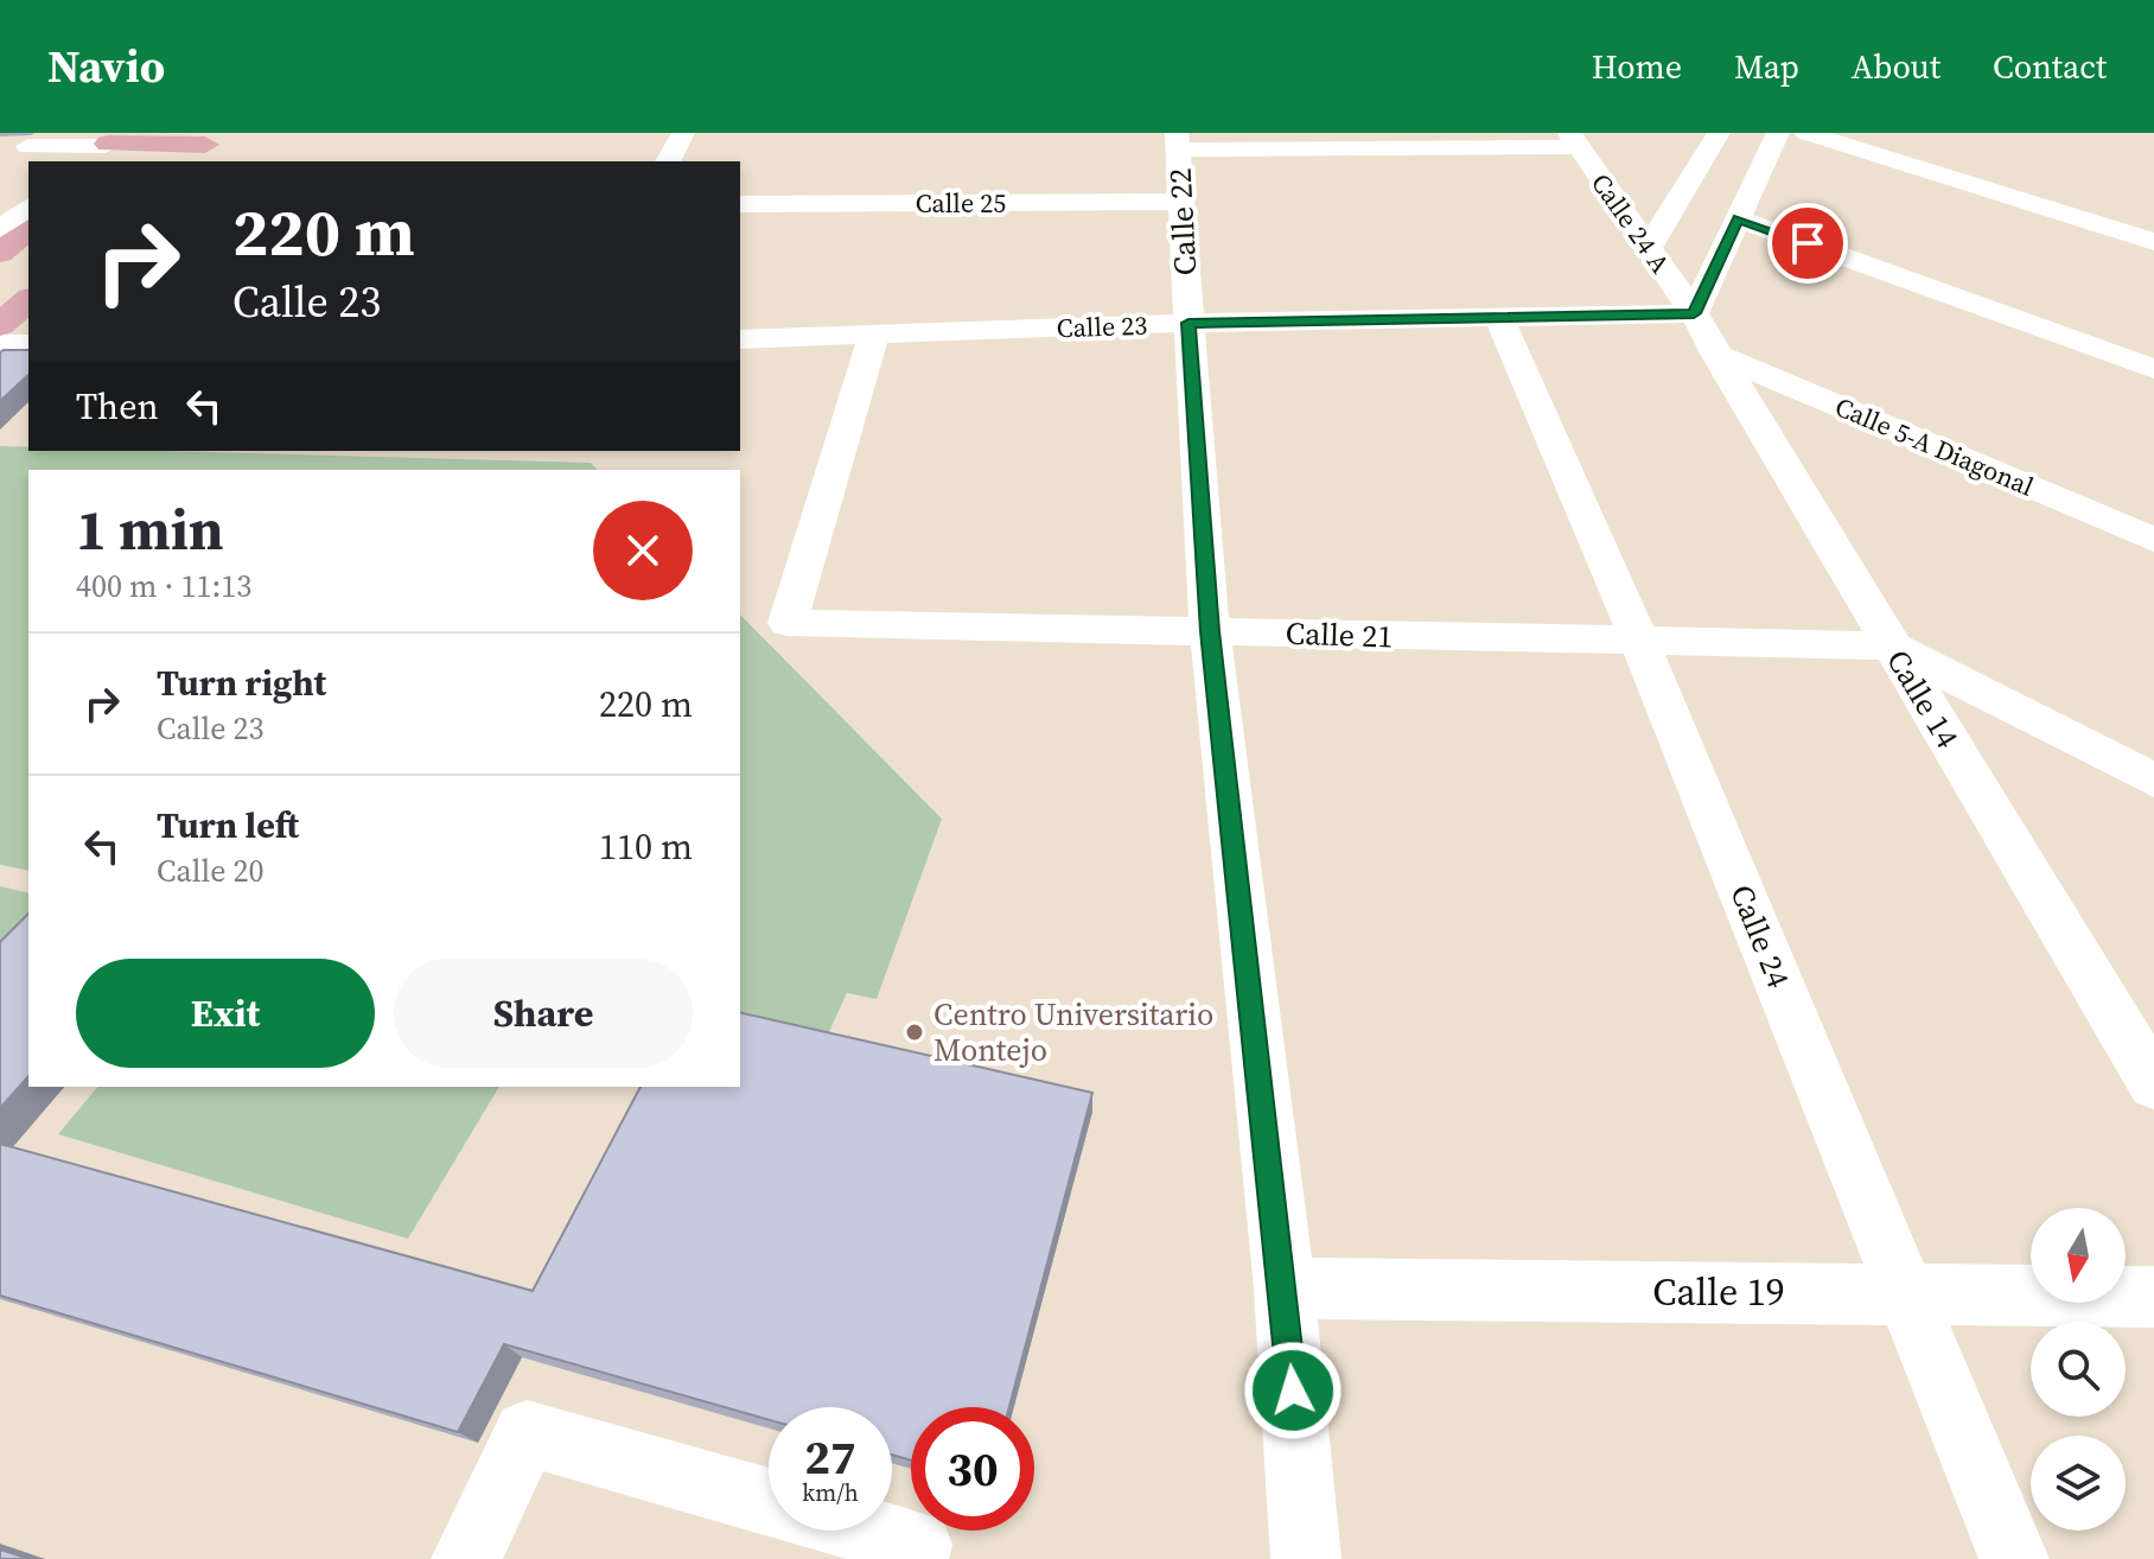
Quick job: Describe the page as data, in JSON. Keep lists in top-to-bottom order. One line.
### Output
{"streets":{"street":["Calle 25","Calle 22","Calle 24 A","Calle 23","Calle 5-A Diagonal","Calle 21","Calle 14","Calle 24","Calle 19"]},"crossings":[["Calle 25","Calle 22"],["Calle 22","Calle 23"],["Calle 22","Calle 21"],["Calle 22","Calle 19"],["Calle 24 A","Calle 23"],["Calle 24 A","Calle 14"],["Calle 23","Calle 21"],["Calle 23","Calle 14"],["Calle 23","Calle 24"],["Calle 5-A Diagonal","Calle 14"],["Calle 21","Calle 14"],["Calle 21","Calle 24"],["Calle 24","Calle 19"]],"places":["Centro Universitario Montejo"],"north":"bottom","page":{"header":"Navio","nav":["Home","Map","About","Contact"],"turn":["220 m","Calle 23"],"then":"Then","heading":["1 min","400 m · 11:13"],"list":[{"name":"Turn right","note":"Calle 23","value":"220 m"},{"name":"Turn left","note":"Calle 20","value":"110 m"}],"buttons":["Exit","Share"],"speed":"27 km/h","limit":"30"}}
